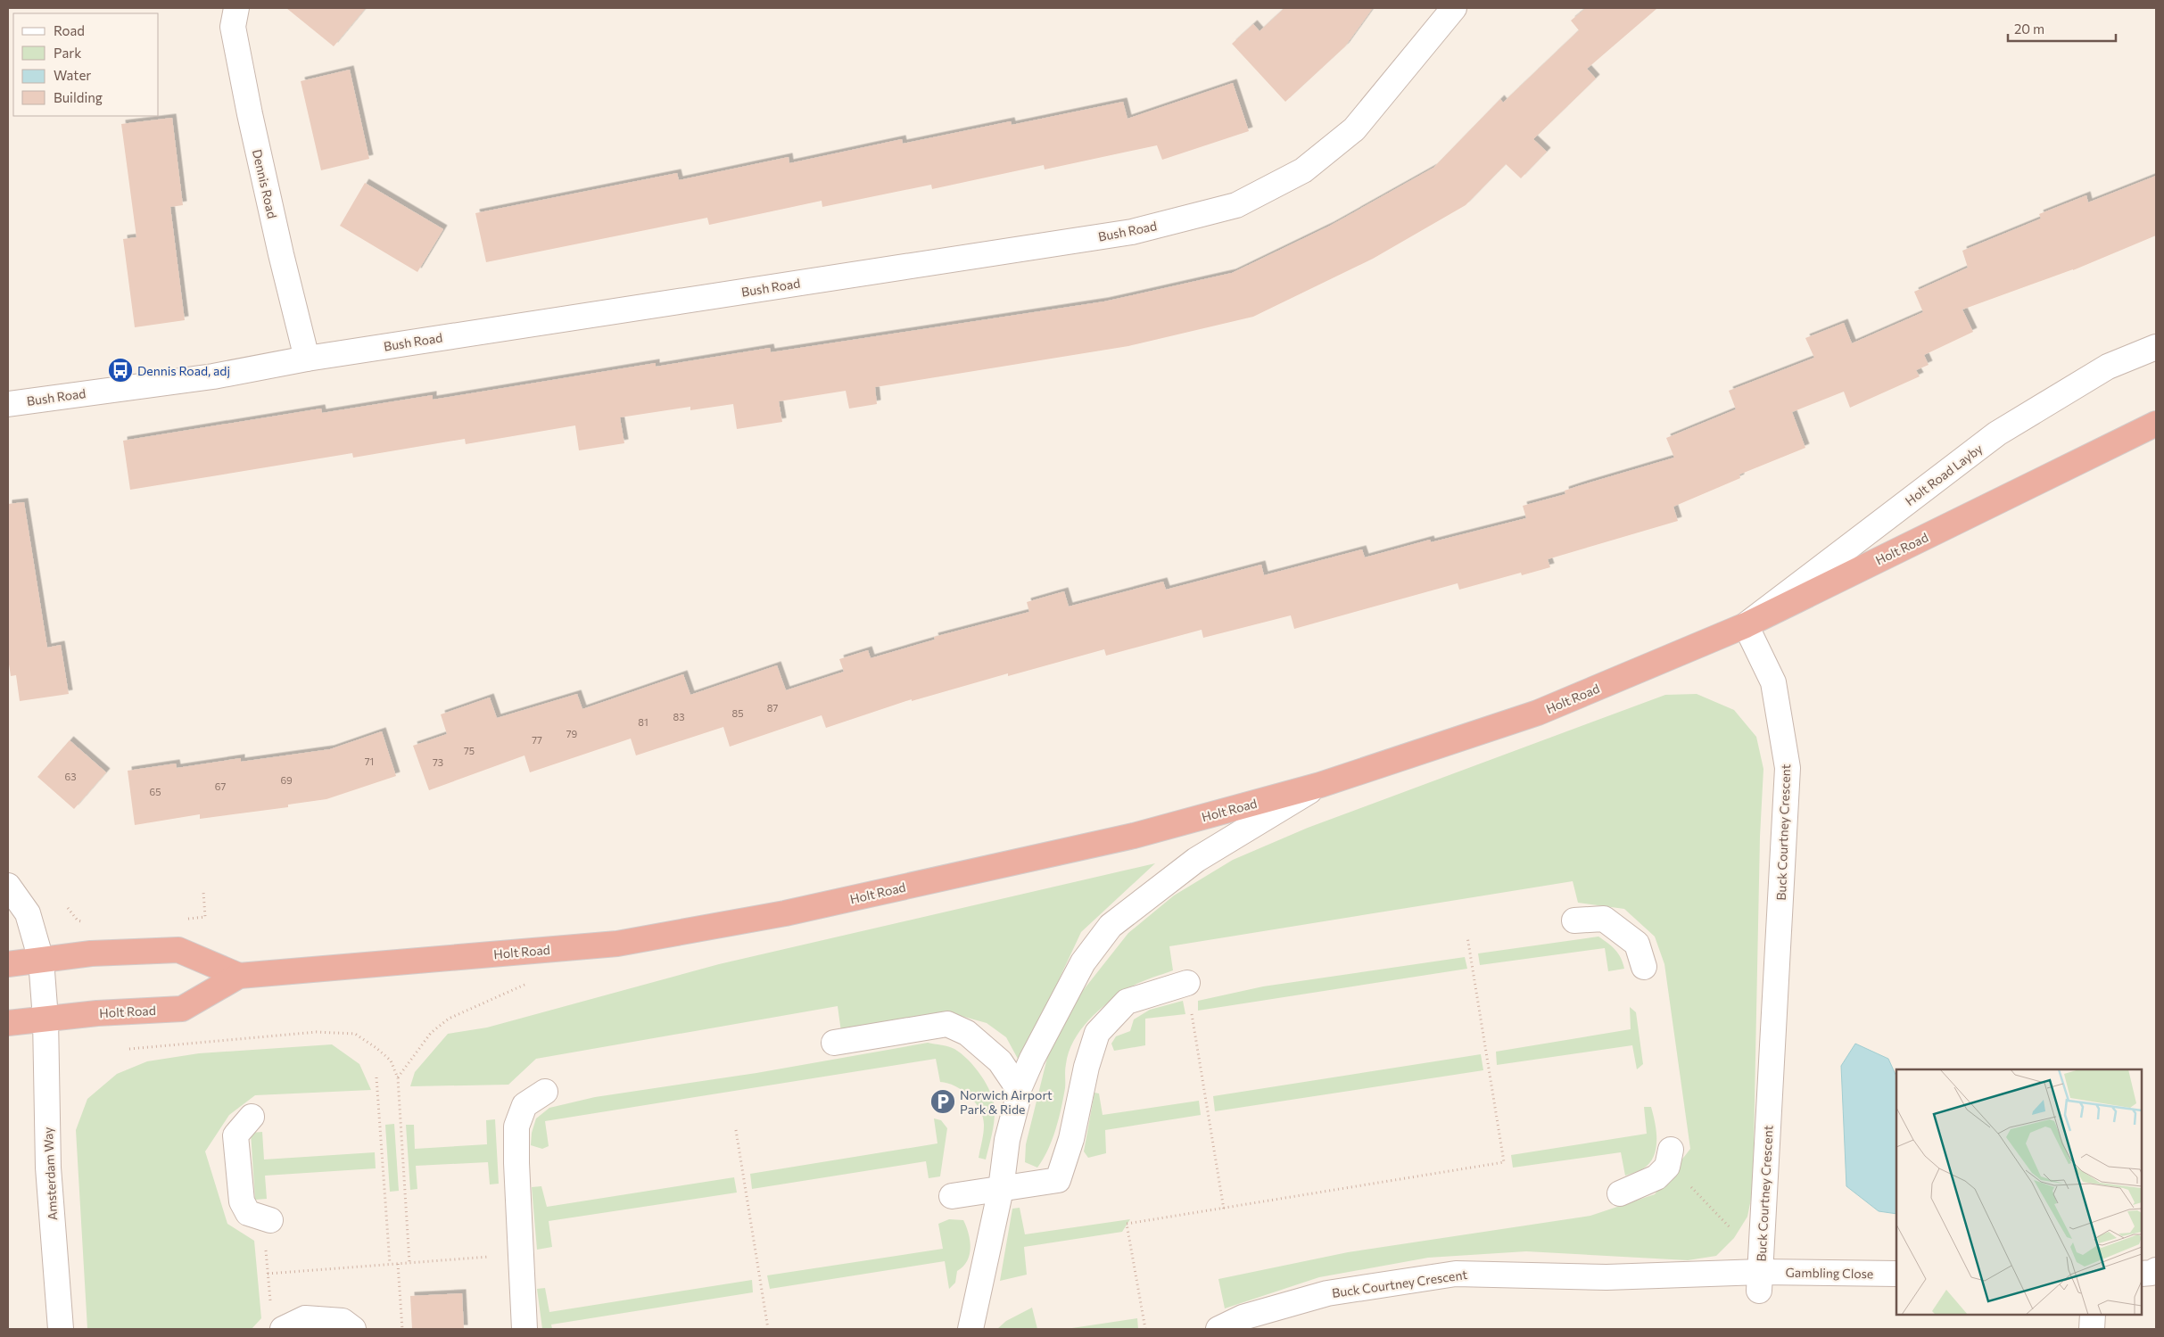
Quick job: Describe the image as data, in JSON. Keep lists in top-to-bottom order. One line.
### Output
{"streets":{"highway":["Holt Road"],"street":["Dennis Road","Bush Road","Holt Road Layby","Buck Courtney Crescent","Amsterdam Way","Gambling Close"]},"crossings":[["Dennis Road","Bush Road"],["Holt Road Layby","Holt Road"],["Holt Road Layby","Buck Courtney Crescent"],["Holt Road","Buck Courtney Crescent"],["Holt Road","Amsterdam Way"],["Buck Courtney Crescent","Gambling Close"]],"places":{"bus stop":["Dennis Road, adj"],"parking":["Norwich Airport Park & Ride"]},"house_numbers":["87","85","83","81","79","77","75","71","73","63","69","67","65"],"legend":["Road","Park","Water","Building"],"scale_bar":"20 m"}
